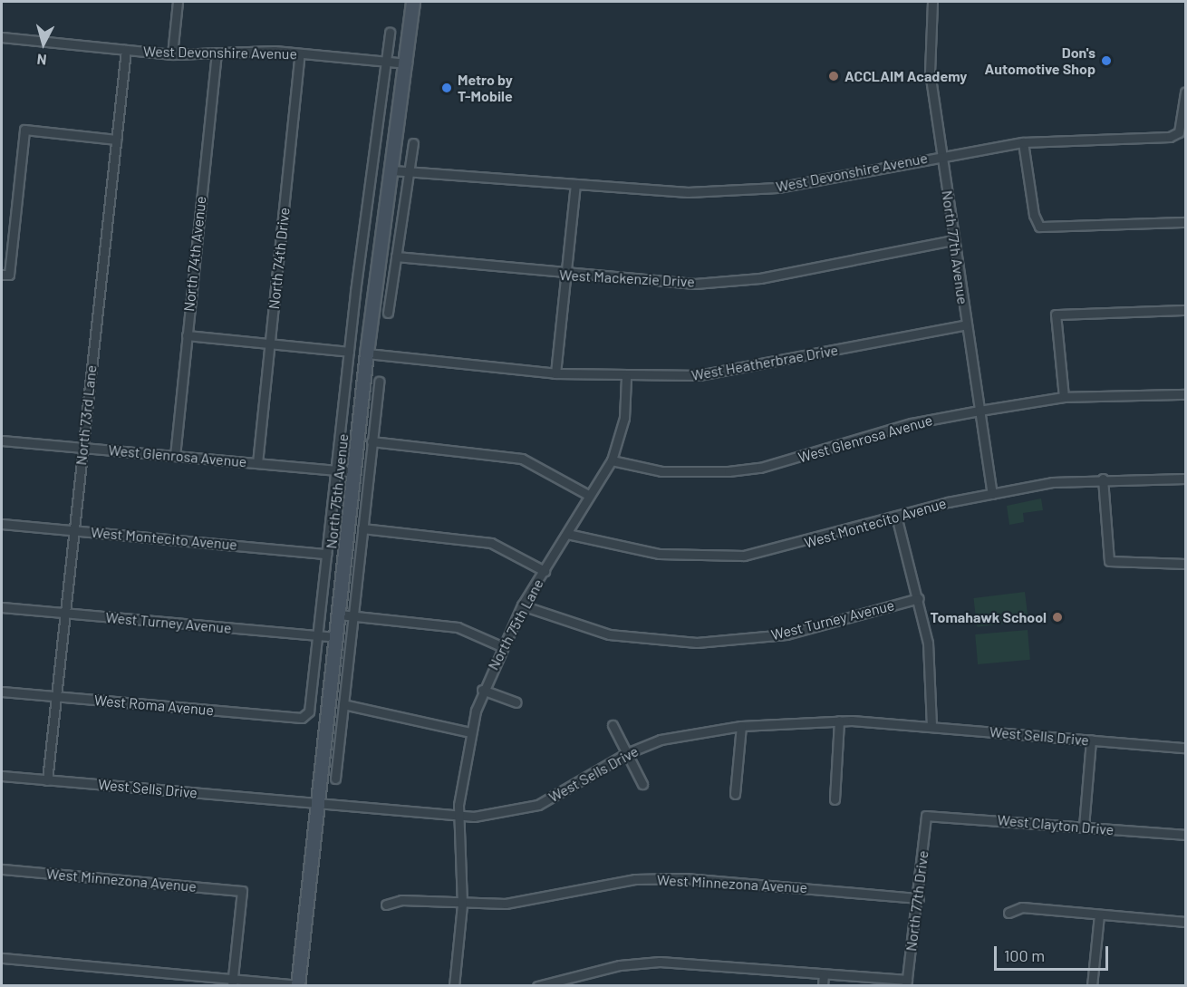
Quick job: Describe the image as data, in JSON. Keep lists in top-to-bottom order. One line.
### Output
{"streets":{"main road":["North 75th Avenue"],"street":["West Devonshire Avenue","North 77th Avenue","North 74th Avenue","North 74th Drive","West Mackenzie Drive","West Heatherbrae Drive","North 73rd Lane","West Glenrosa Avenue","West Montecito Avenue","West Turney Avenue","North 75th Lane","West Roma Avenue","West Sells Drive","West Clayton Drive","West Minnezona Avenue","North 77th Drive"]},"crossings":[["West Devonshire Avenue","North 77th Avenue"],["West Devonshire Avenue","North 74th Avenue"],["West Devonshire Avenue","North 74th Drive"],["West Devonshire Avenue","North 73rd Lane"],["West Devonshire Avenue","North 75th Avenue"],["North 77th Avenue","West Mackenzie Drive"],["North 77th Avenue","West Heatherbrae Drive"],["North 77th Avenue","West Glenrosa Avenue"],["North 77th Avenue","West Montecito Avenue"],["North 74th Avenue","West Glenrosa Avenue"],["North 74th Drive","West Glenrosa Avenue"],["West Heatherbrae Drive","North 75th Avenue"],["West Heatherbrae Drive","North 75th Lane"],["North 73rd Lane","West Glenrosa Avenue"],["North 73rd Lane","West Montecito Avenue"],["North 73rd Lane","West Turney Avenue"],["North 73rd Lane","West Roma Avenue"],["North 73rd Lane","West Sells Drive"],["West Glenrosa Avenue","North 75th Avenue"],["West Glenrosa Avenue","North 75th Lane"],["North 75th Avenue","West Montecito Avenue"],["North 75th Avenue","West Turney Avenue"],["North 75th Avenue","West Roma Avenue"],["North 75th Avenue","West Sells Drive"],["West Montecito Avenue","North 75th Lane"],["West Turney Avenue","North 75th Lane"],["North 75th Lane","West Sells Drive"],["North 75th Lane","West Minnezona Avenue"],["West Clayton Drive","North 77th Drive"],["West Minnezona Avenue","North 77th Drive"]],"places":["Don's Automotive Shop","ACCLAIM Academy","Metro by T-Mobile","Tomahawk School"],"scale_bar":"100 m","north":"bottom"}
